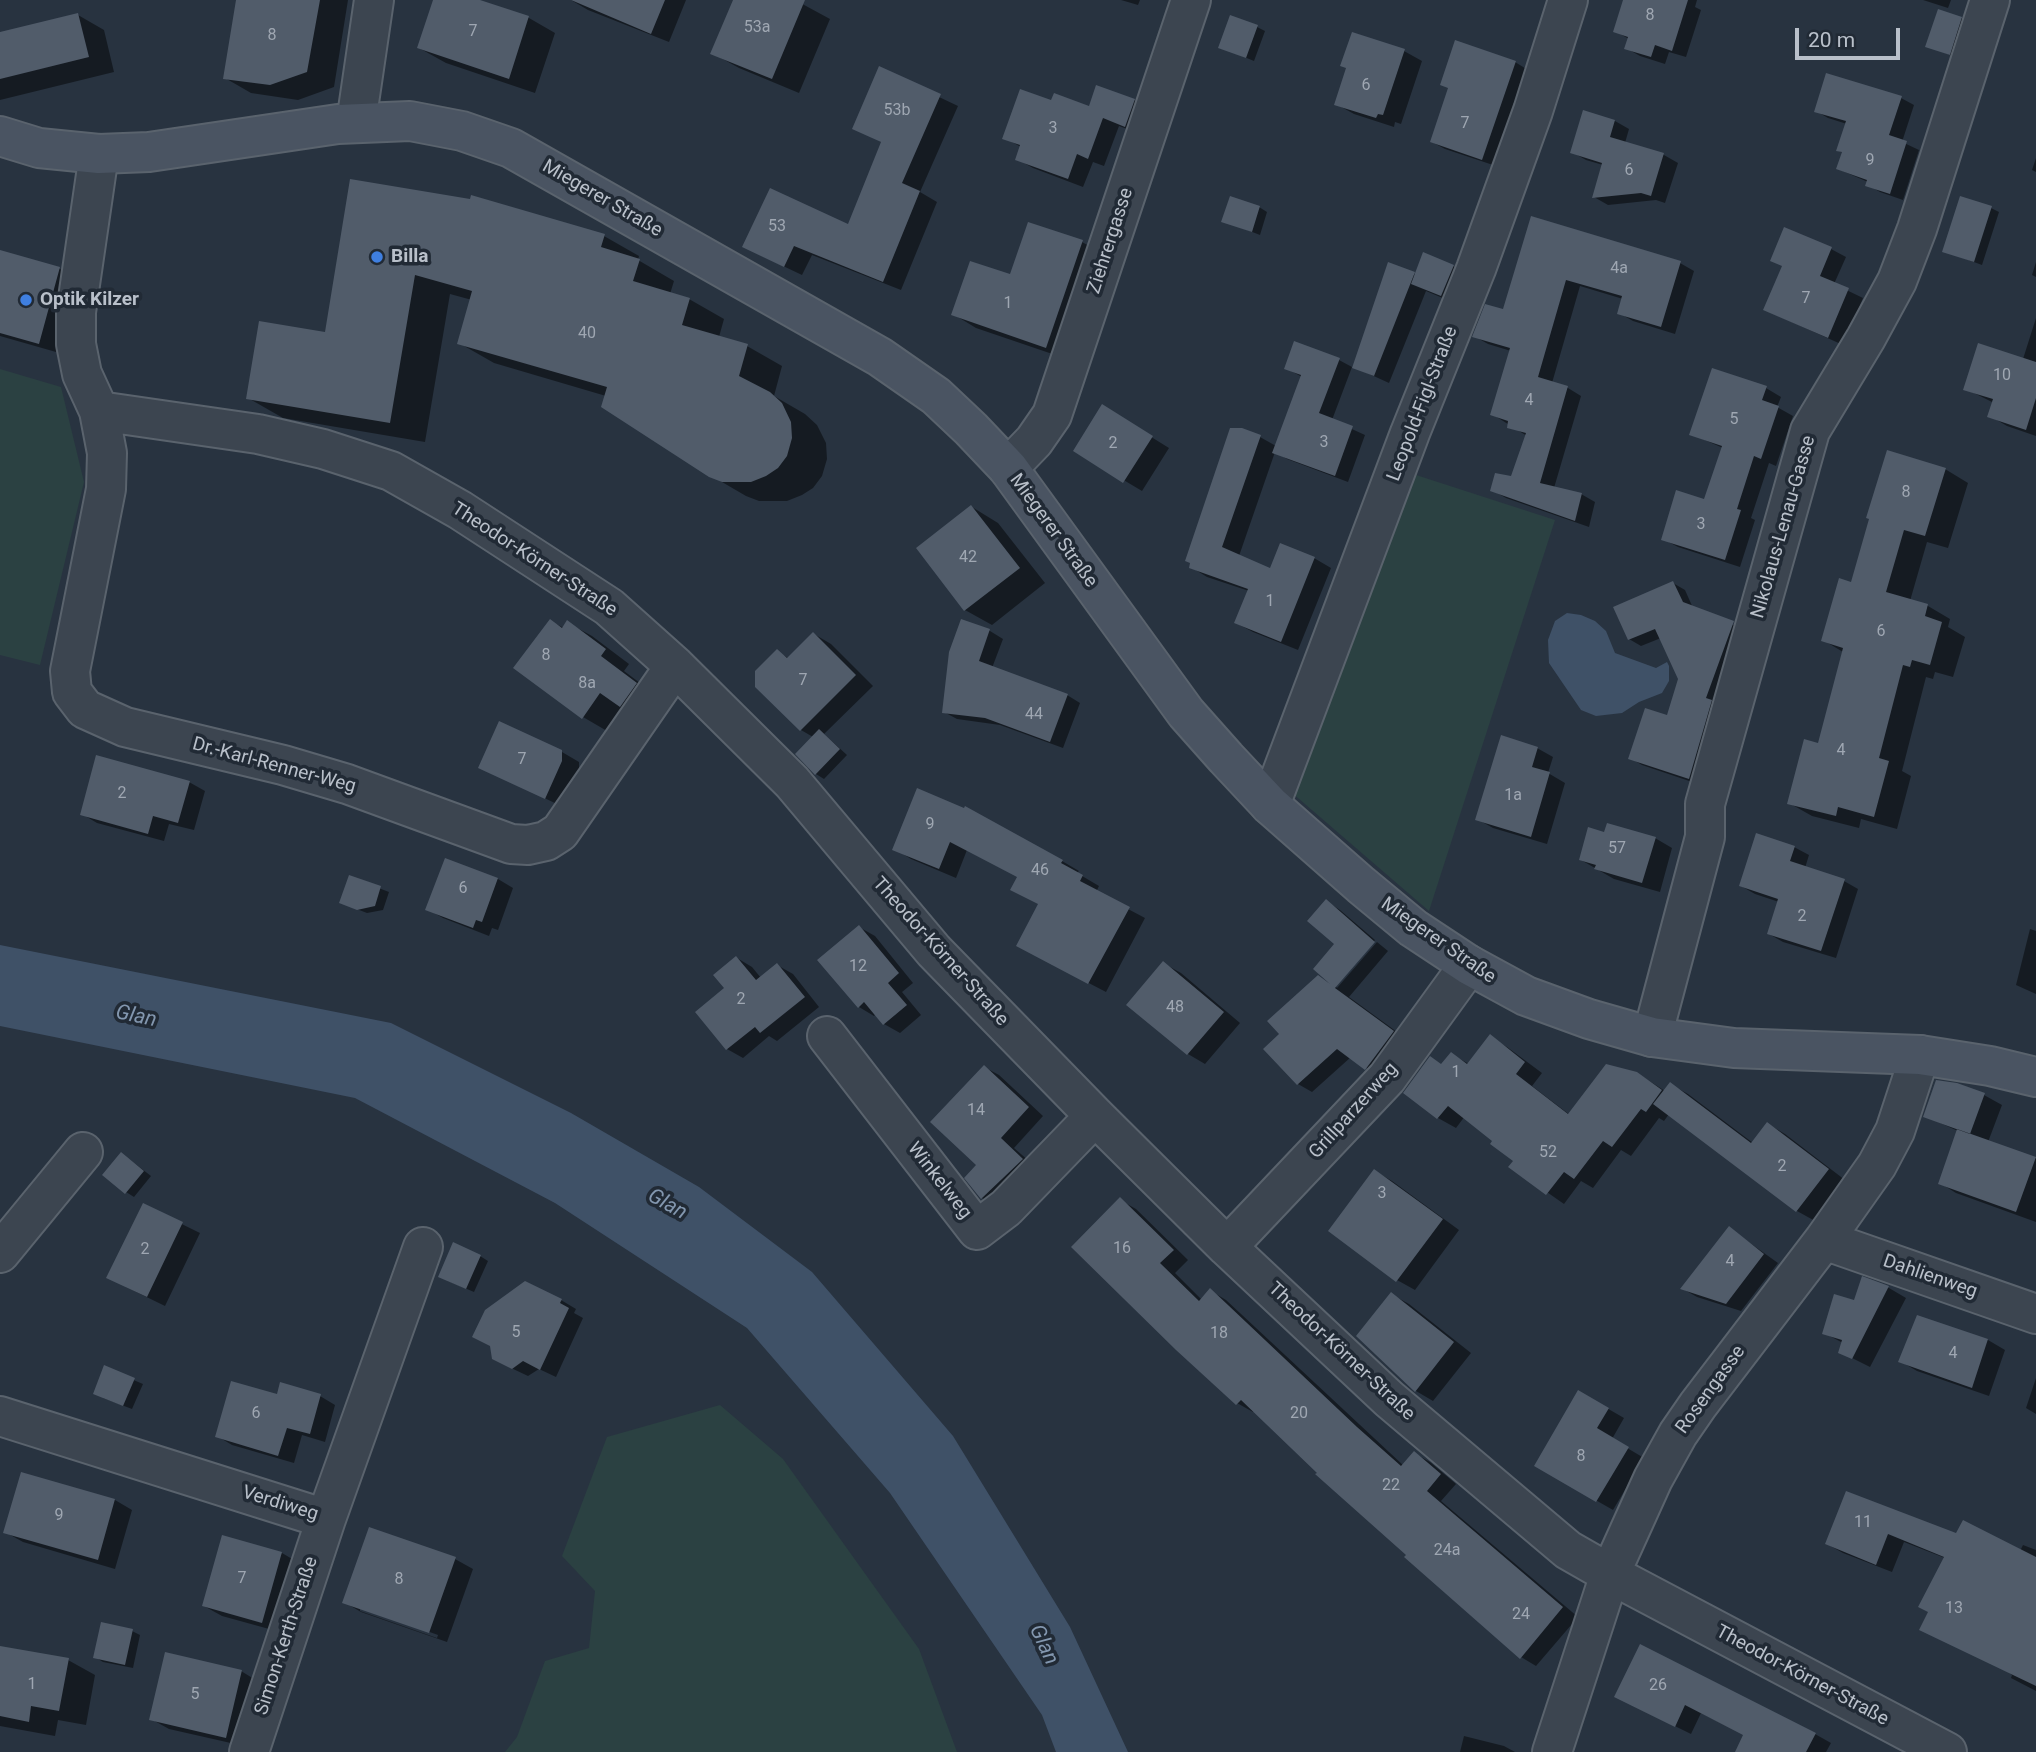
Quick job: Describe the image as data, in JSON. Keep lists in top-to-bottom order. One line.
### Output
{"streets":{"main road":["Miegerer Straße"],"street":["Ziehrergasse","Leopold-Figl-Straße","Nikolaus-Lenau-Gasse","Theodor-Körner-Straße","Dr.-Karl-Renner-Weg","Grillparzerweg","Winkelweg","Dahlienweg","Rosengasse","Verdiweg","Simon-Kerth-Straße"]},"crossings":[["Miegerer Straße","Ziehrergasse"],["Miegerer Straße","Leopold-Figl-Straße"],["Miegerer Straße","Nikolaus-Lenau-Gasse"],["Miegerer Straße","Grillparzerweg"],["Miegerer Straße","Rosengasse"],["Theodor-Körner-Straße","Dr.-Karl-Renner-Weg"],["Theodor-Körner-Straße","Grillparzerweg"],["Theodor-Körner-Straße","Winkelweg"],["Theodor-Körner-Straße","Rosengasse"],["Dahlienweg","Rosengasse"],["Verdiweg","Simon-Kerth-Straße"]],"water":["Glan"],"places":["Billa","Optik Kilzer"],"house_numbers":["8","53a","7","8","6","53b","7","3","9","6","53","4a","7","1","40","10","4","5","3","2","8","3","42","1","6","8","7","8a","44","4","7","2","1a","9","57","46","6","2","12","2","48","1","14","52","2","3","16","2","4","5","18","4","6","20","8","22","9","11","24a","7","8","13","24","1","26","5"],"scale_bar":"20 m"}
